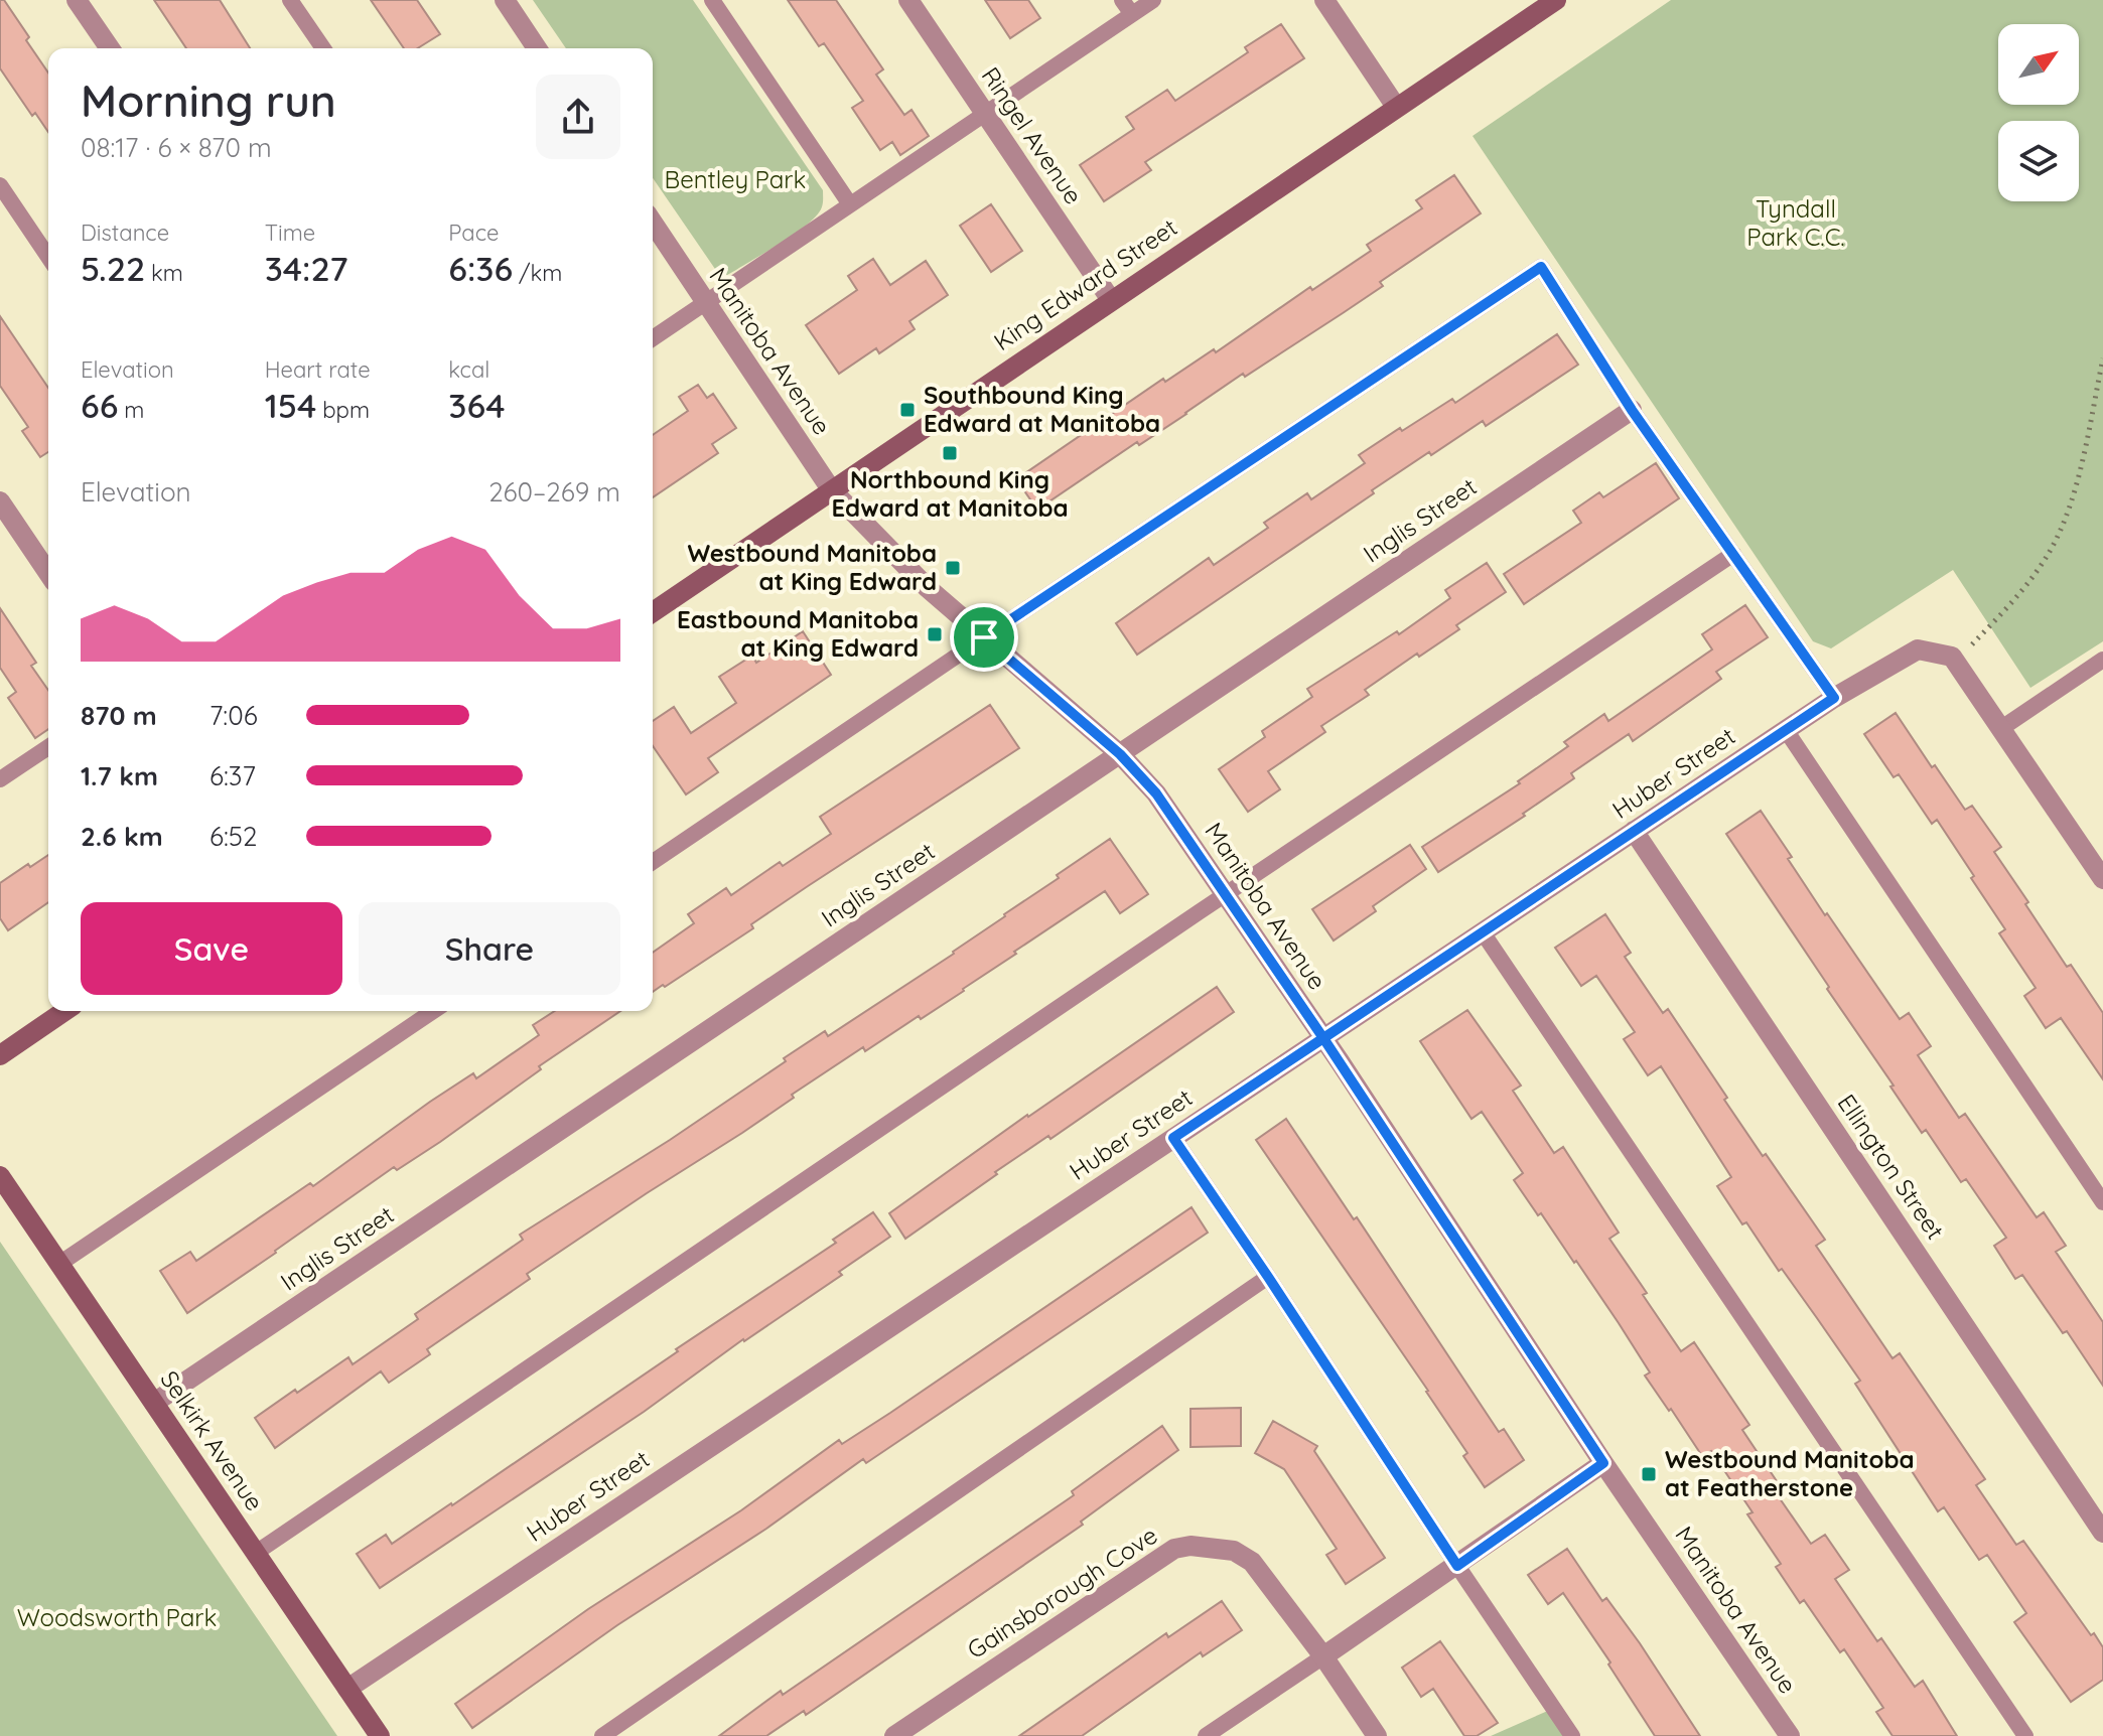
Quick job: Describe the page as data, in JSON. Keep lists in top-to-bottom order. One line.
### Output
{"streets":{"street":["Ringel Avenue","King Edward Street","Manitoba Avenue","Inglis Street","Huber Street","Ellington Street","Selkirk Avenue","Gainsborough Cove"]},"crossings":[["Ringel Avenue","King Edward Street"],["King Edward Street","Manitoba Avenue"],["Manitoba Avenue","Inglis Street"],["Manitoba Avenue","Huber Street"],["Inglis Street","Selkirk Avenue"],["Huber Street","Ellington Street"],["Huber Street","Selkirk Avenue"]],"parks":["Bentley Park","Tyndall Park C.C.","Woodsworth Park"],"places":{"transit":["Southbound King Edward at Manitoba","Northbound King Edward at Manitoba","Westbound Manitoba at King Edward","Eastbound Manitoba at King Edward","Westbound Manitoba at Featherstone"]},"north":"top right","page":{"heading":["Morning run","08:17 · 6 × 870 m"],"stats":[["Distance","5.22 km"],["Time","34:27"],["Pace","6:36 /km"],["Elevation","66 m"],["Heart rate","154 bpm"],["kcal","364"]],"chart":["Elevation","260–269 m"],"list":[{"name":"870 m","note":"7:06"},{"name":"1.7 km","note":"6:37"},{"name":"2.6 km","note":"6:52"}],"buttons":["Save","Share"]}}
